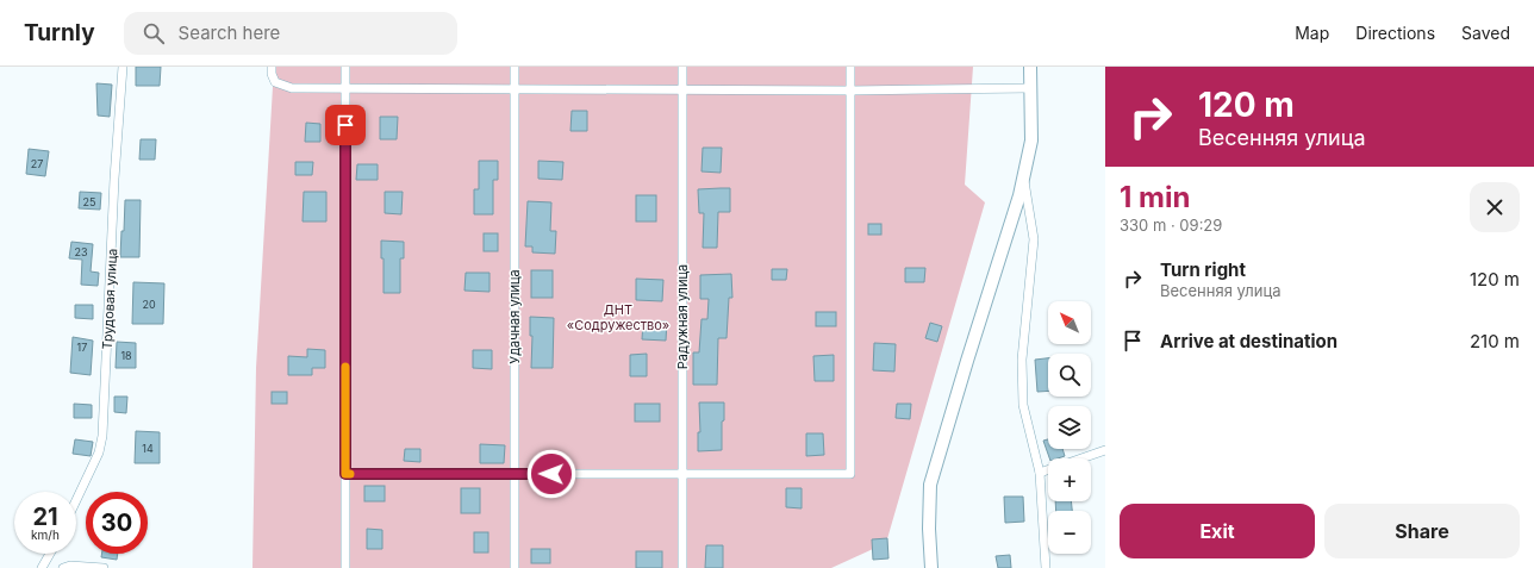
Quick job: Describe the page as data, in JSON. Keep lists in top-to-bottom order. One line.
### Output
{"streets":{"street":["Трудовая улица","Удачная улица","Радужная улица"]},"parks":["ДНТ «Содружество»"],"house_numbers":["27","25","23","20","17","18","14"],"north":"top left","page":{"header":"Turnly","search":"Search here","nav":["Map","Directions","Saved"],"turn":["120 m","Весенняя улица"],"heading":["1 min","330 m · 09:29"],"list":[{"name":"Turn right","note":"Весенняя улица","value":"120 m"},{"name":"Arrive at destination","value":"210 m"}],"map_buttons":["+","−"],"speed":"21 km/h","limit":"30","buttons":["Exit","Share"]}}
